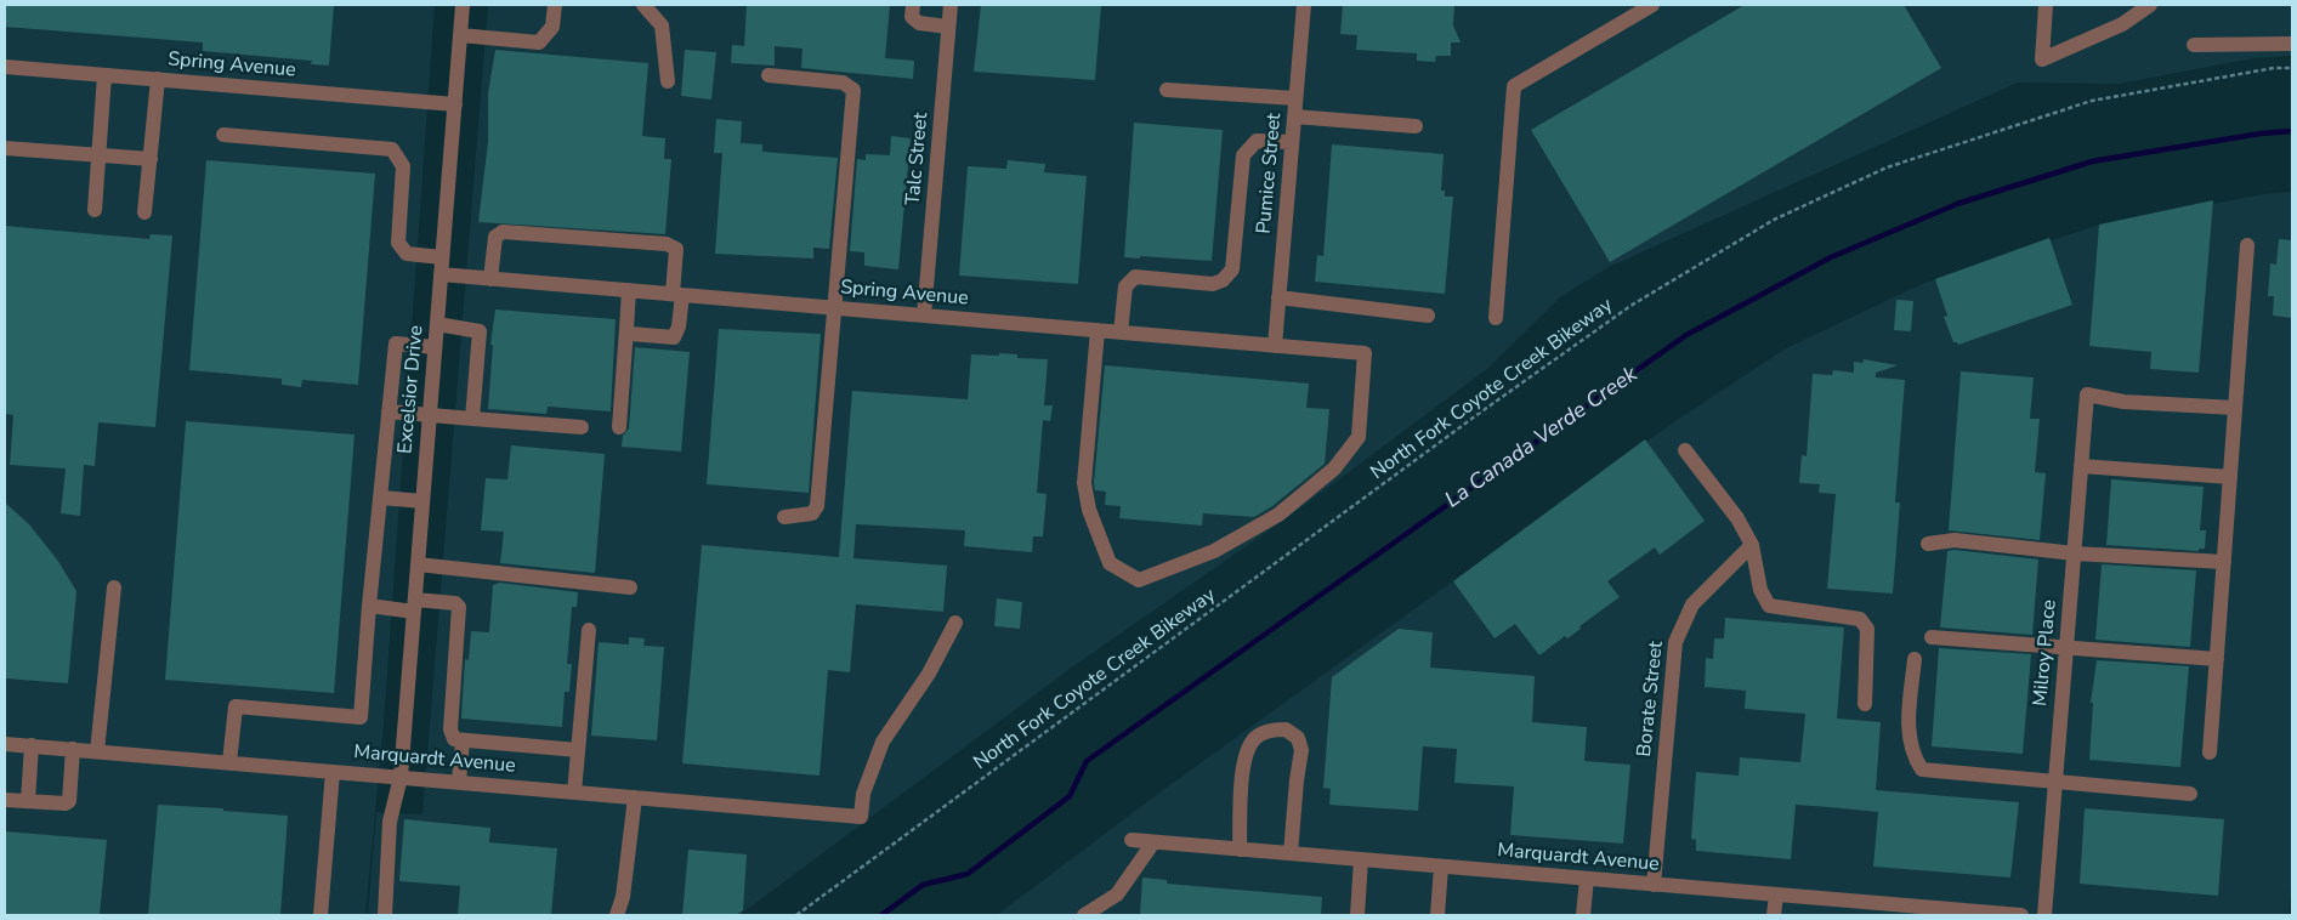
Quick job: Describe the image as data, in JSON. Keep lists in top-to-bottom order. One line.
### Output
{"streets":{"street":["Spring Avenue","Talc Street","Pumice Street","Excelsior Drive","Milroy Place","Borate Street","Marquardt Avenue"],"path":["North Fork Coyote Creek Bikeway"]},"crossings":[["Spring Avenue","Talc Street"],["Spring Avenue","Pumice Street"],["Spring Avenue","Excelsior Drive"],["Excelsior Drive","Marquardt Avenue"],["Borate Street","Marquardt Avenue"]],"water":["La Canada Verde Creek"]}
